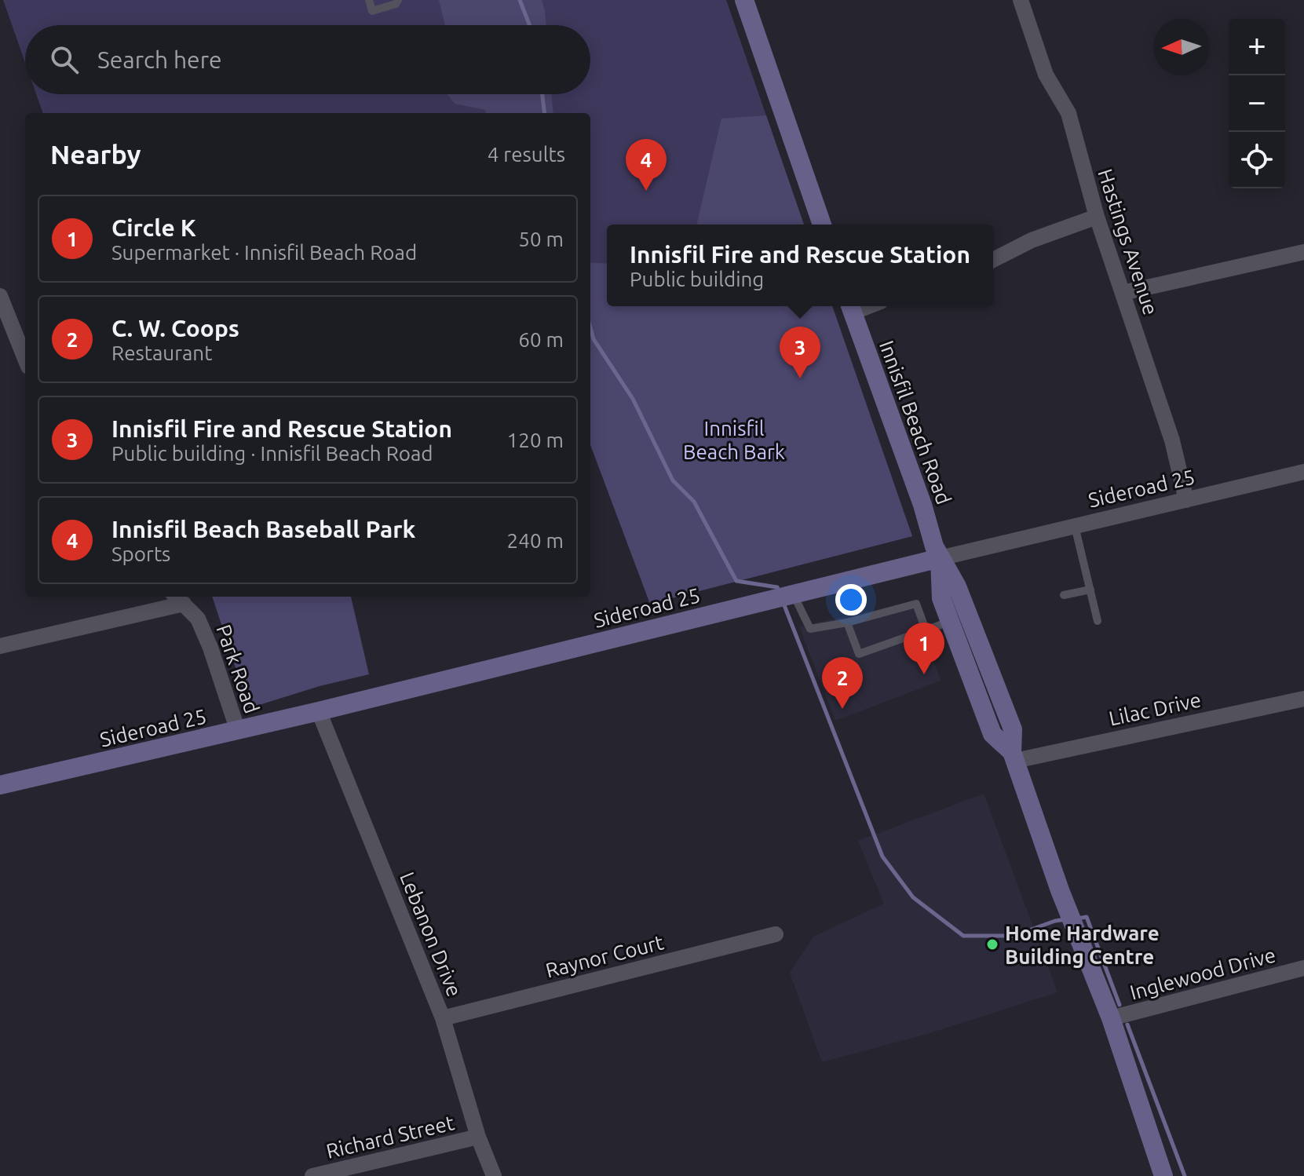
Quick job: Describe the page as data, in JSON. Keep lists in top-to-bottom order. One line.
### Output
{"streets":{"main road":["Innisfil Beach Road","Sideroad 25"],"street":["Hastings Avenue","Park Road","Lilac Drive","Lebanon Drive","Raynor Court","Inglewood Drive","Richard Street"]},"crossings":[["Hastings Avenue","Sideroad 25"],["Innisfil Beach Road","Sideroad 25"],["Innisfil Beach Road","Lilac Drive"],["Innisfil Beach Road","Inglewood Drive"],["Sideroad 25","Park Road"],["Sideroad 25","Lebanon Drive"],["Lebanon Drive","Raynor Court"],["Lebanon Drive","Richard Street"]],"parks":["Innisfil Beach Bark"],"places":["Home Hardware Building Centre"],"north":"left","page":{"map_buttons":["+","−"],"search":"Search here","heading":["Nearby","4 results"],"pins":["4","3","1","2"],"list":[{"mark":"1","name":"Circle K","note":"Supermarket · Innisfil Beach Road","value":"50 m"},{"mark":"2","name":"C. W. Coops","note":"Restaurant","value":"60 m"},{"mark":"3","name":"Innisfil Fire and Rescue Station","note":"Public building · Innisfil Beach Road","value":"120 m"},{"mark":"4","name":"Innisfil Beach Baseball Park","note":"Sports","value":"240 m"}],"popup":["Innisfil Fire and Rescue Station","Public building"]}}
